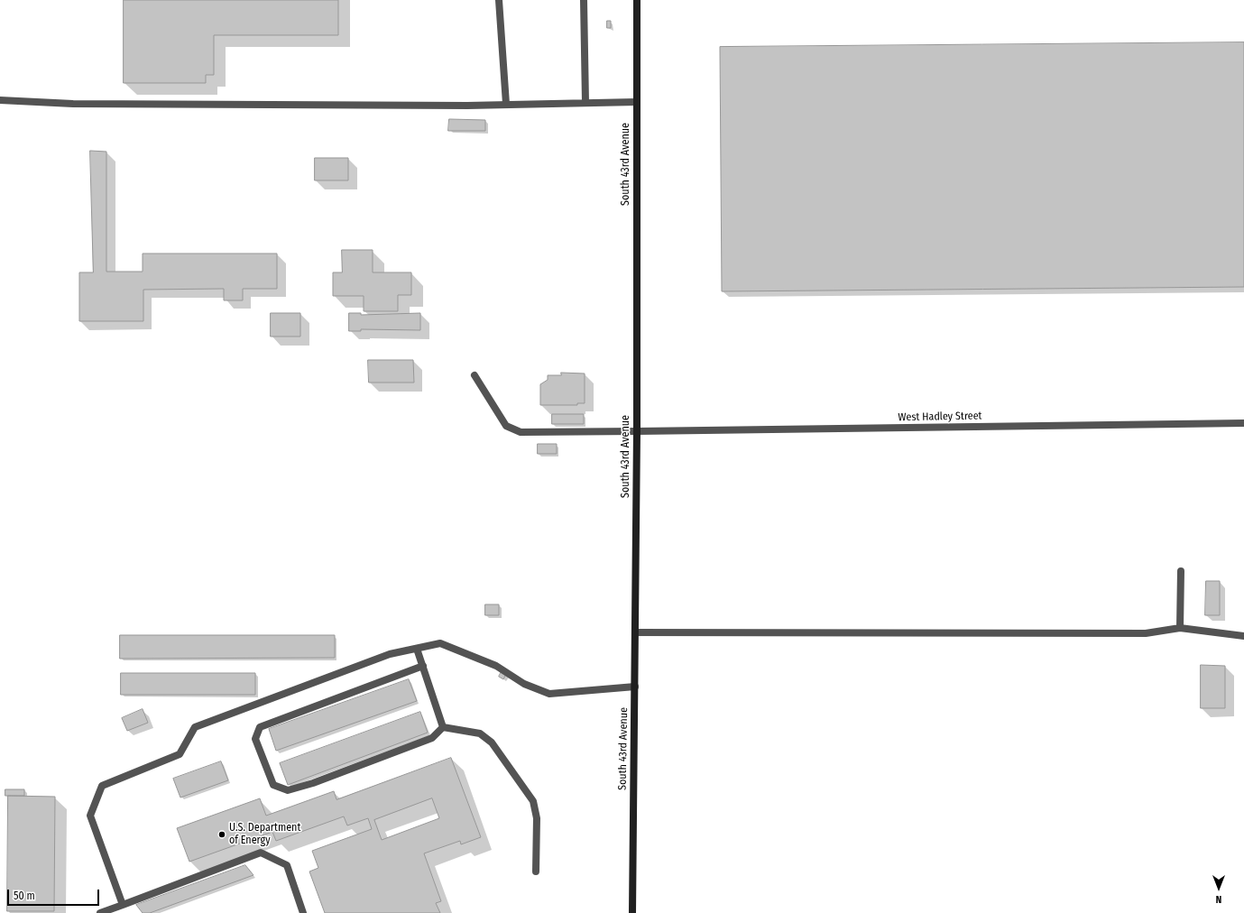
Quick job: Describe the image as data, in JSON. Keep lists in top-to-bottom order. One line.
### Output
{"streets":{"main road":["South 43rd Avenue"],"street":["West Hadley Street"]},"crossings":[["South 43rd Avenue","West Hadley Street"]],"places":["U.S. Department of Energy"],"scale_bar":"50 m","north":"bottom"}
